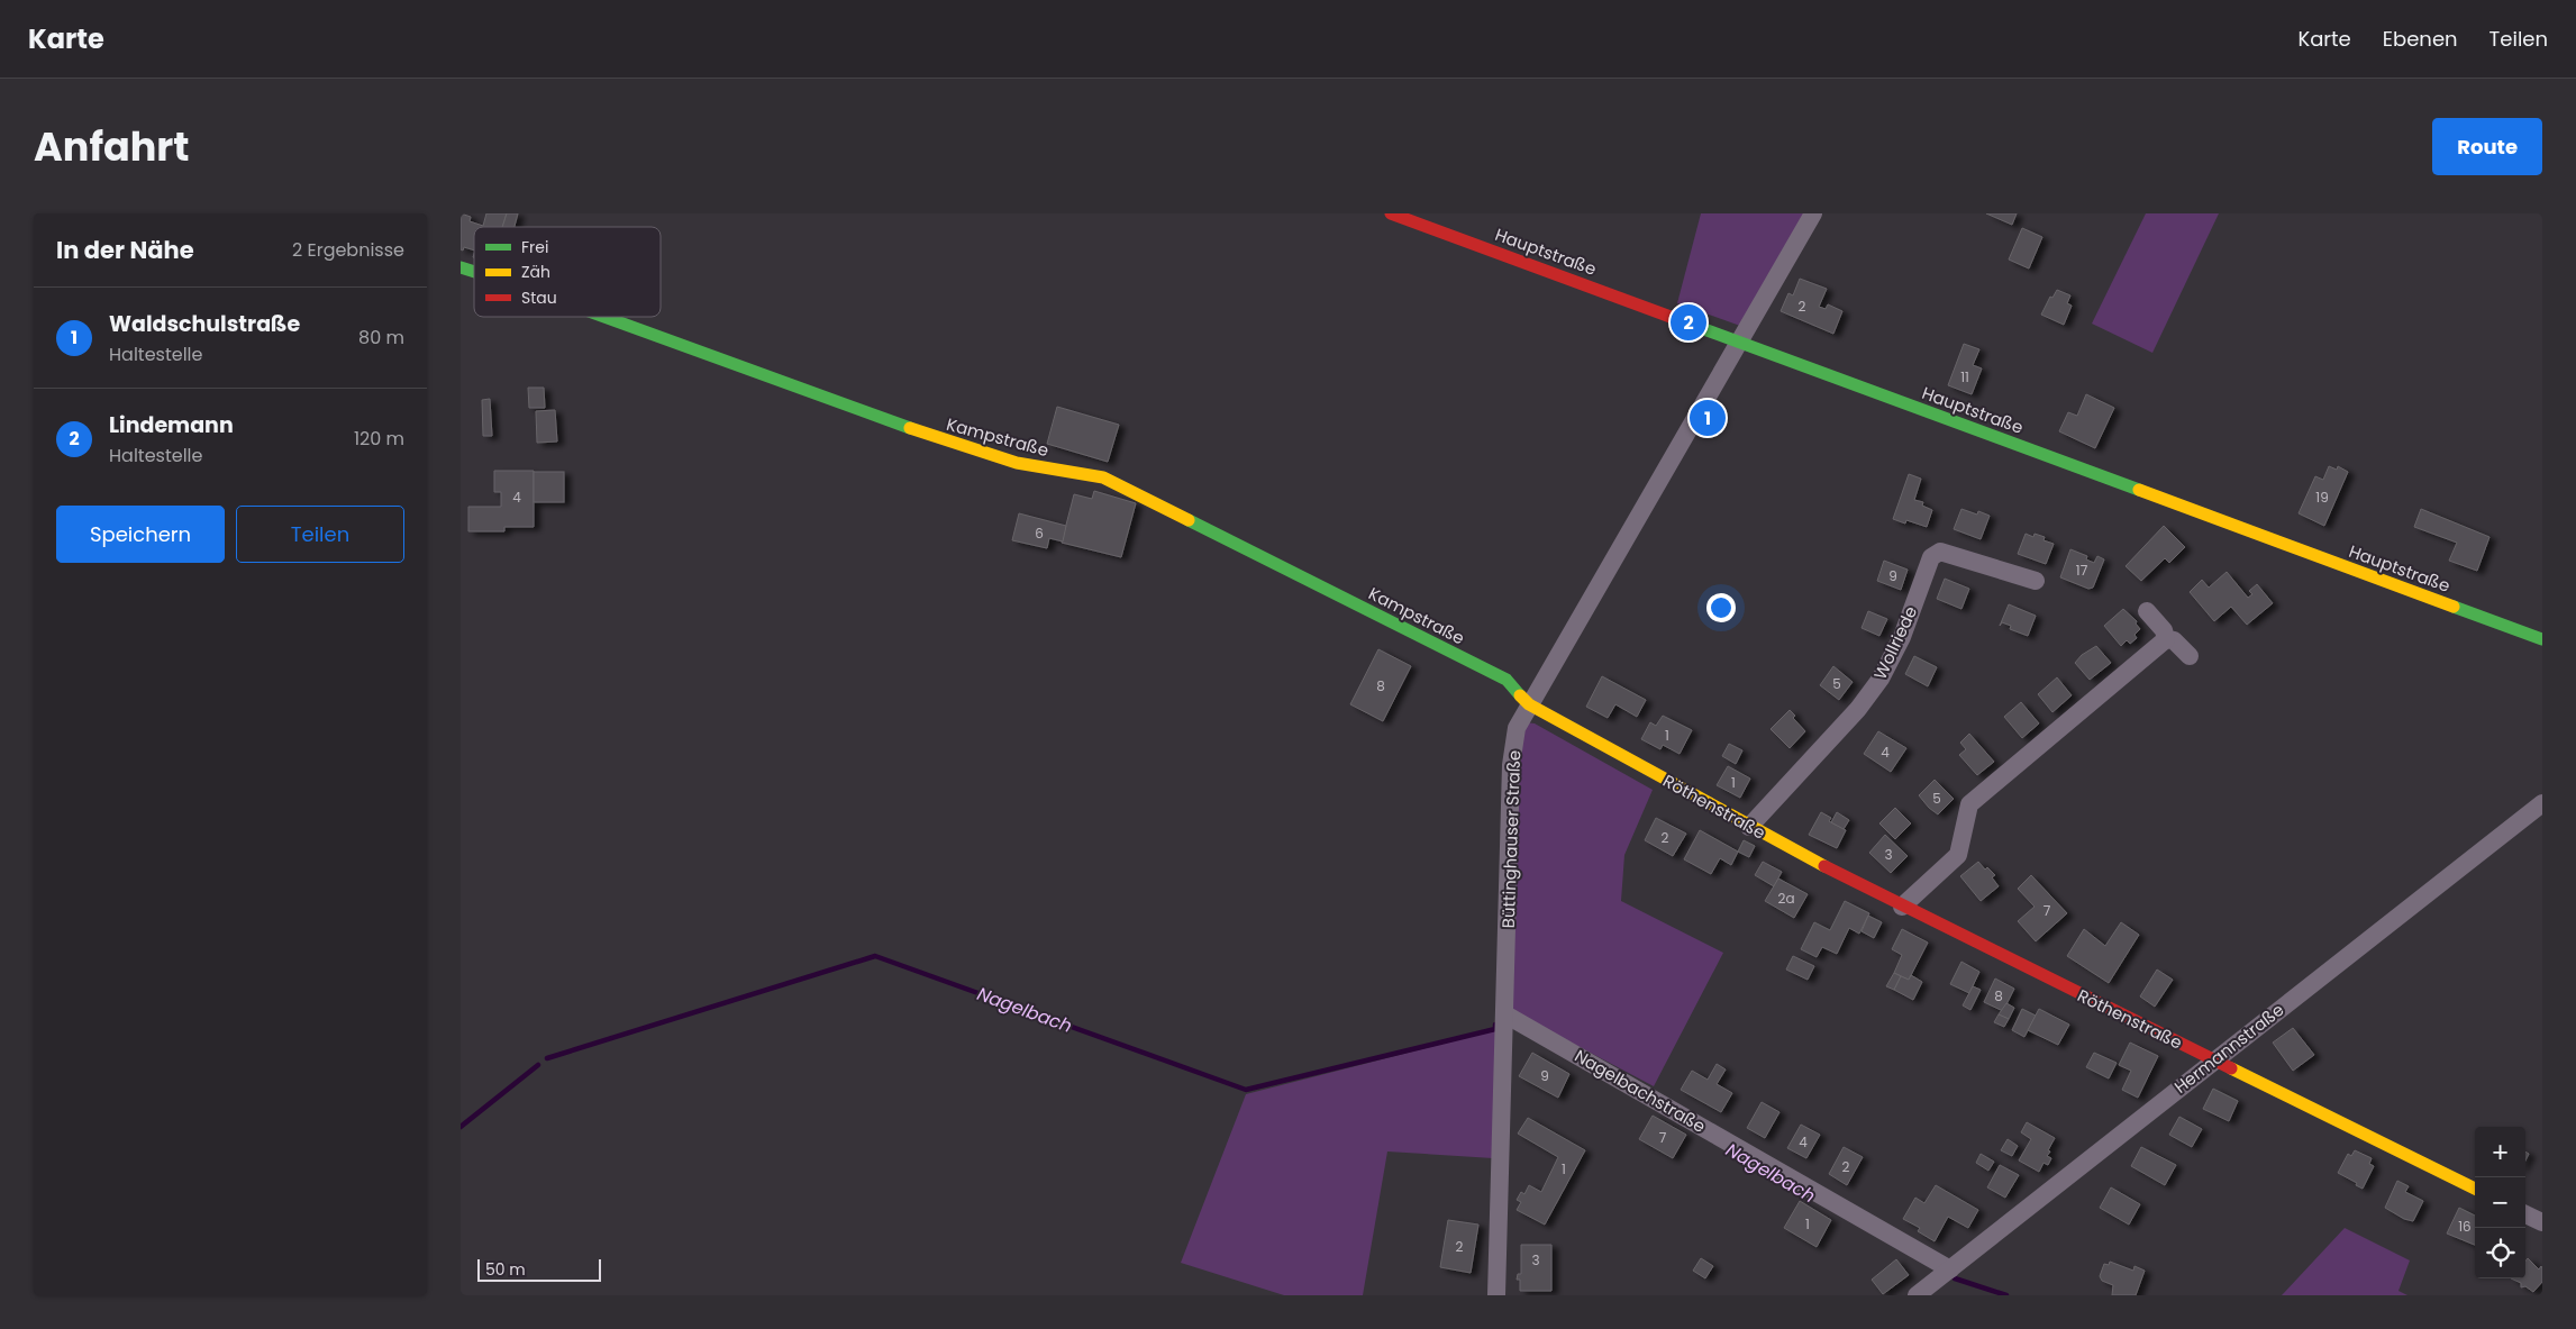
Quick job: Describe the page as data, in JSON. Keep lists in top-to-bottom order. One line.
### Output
{"streets":{"street":["Hauptstraße","Kampstraße","Wollriede","Röthenstraße","Büttinghauser Straße","Hermannstraße","Nagelbachstraße"]},"crossings":[["Hauptstraße","Büttinghauser Straße"],["Kampstraße","Röthenstraße"],["Kampstraße","Büttinghauser Straße"],["Wollriede","Röthenstraße"],["Röthenstraße","Büttinghauser Straße"],["Röthenstraße","Hermannstraße"],["Büttinghauser Straße","Nagelbachstraße"],["Hermannstraße","Nagelbachstraße"]],"water":["Nagelbach"],"house_numbers":["2","11","4","19","6","17","9","5","8","1","4","1","5","2","3","2a","7","8","9","7","4","2","1","1","16","2","3"],"legend":["Frei","Zäh","Stau"],"scale_bar":"50 m","page":{"header":"Karte","nav":["Karte","Ebenen","Teilen"],"title":"Anfahrt","buttons":["Route",["Speichern","Teilen"]],"heading":["In der Nähe","2 Ergebnisse"],"list":[{"mark":"1","name":"Waldschulstraße","note":"Haltestelle","value":"80 m"},{"mark":"2","name":"Lindemann","note":"Haltestelle","value":"120 m"}],"pins":["2","1"],"map_buttons":["+","−"],"scale":"50 m"}}
